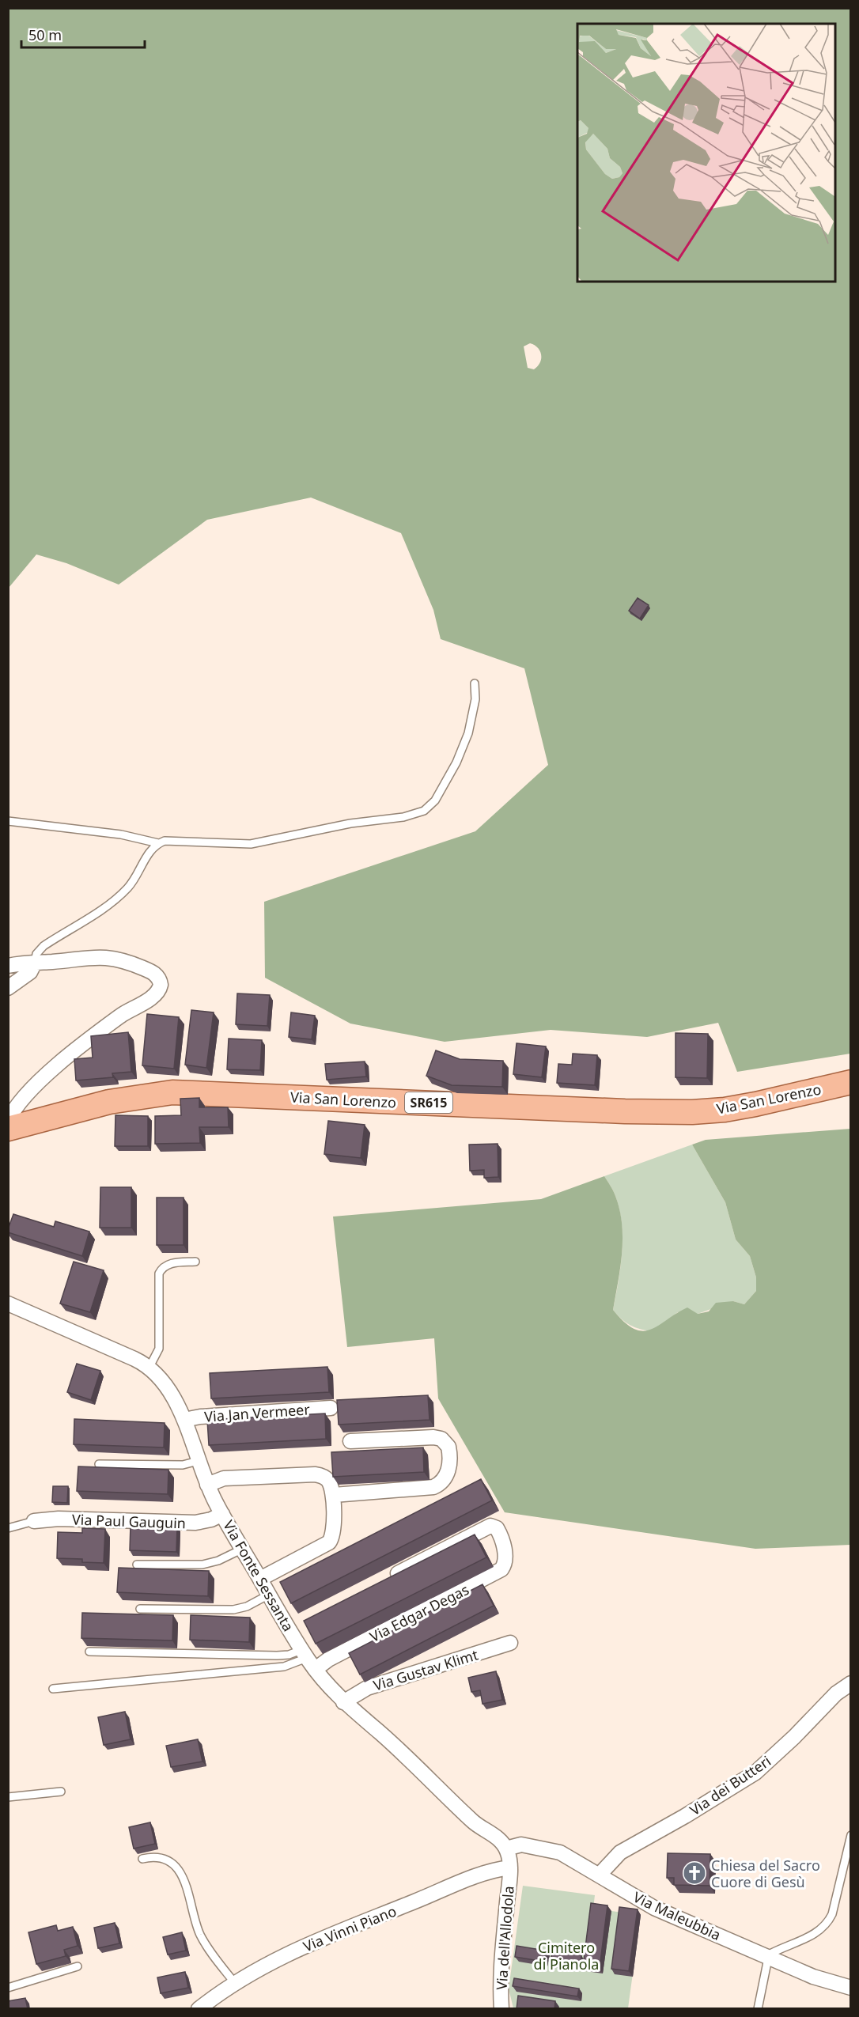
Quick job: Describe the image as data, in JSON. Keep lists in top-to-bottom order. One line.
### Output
{"streets":{"main road":["Via San Lorenzo","SR615"],"street":["Via Jan Vermeer","Via Paul Gauguin","Via Fonte Sessanta","Via Edgar Degas","Via Gustav Klimt","Via dei Butteri","Via Maleubbia","Via Vinni Piano","Via dell'Allodola"]},"crossings":[["Via Jan Vermeer","Via Fonte Sessanta"],["Via Paul Gauguin","Via Fonte Sessanta"],["Via Fonte Sessanta","Via Edgar Degas"],["Via Fonte Sessanta","Via Gustav Klimt"],["Via Fonte Sessanta","Via Maleubbia"],["Via dei Butteri","Via Maleubbia"],["Via Vinni Piano","Via dell'Allodola"]],"parks":["Cimitero di Pianola"],"places":{"church":["Chiesa del Sacro Cuore di Gesù"]},"scale_bar":"50 m"}
